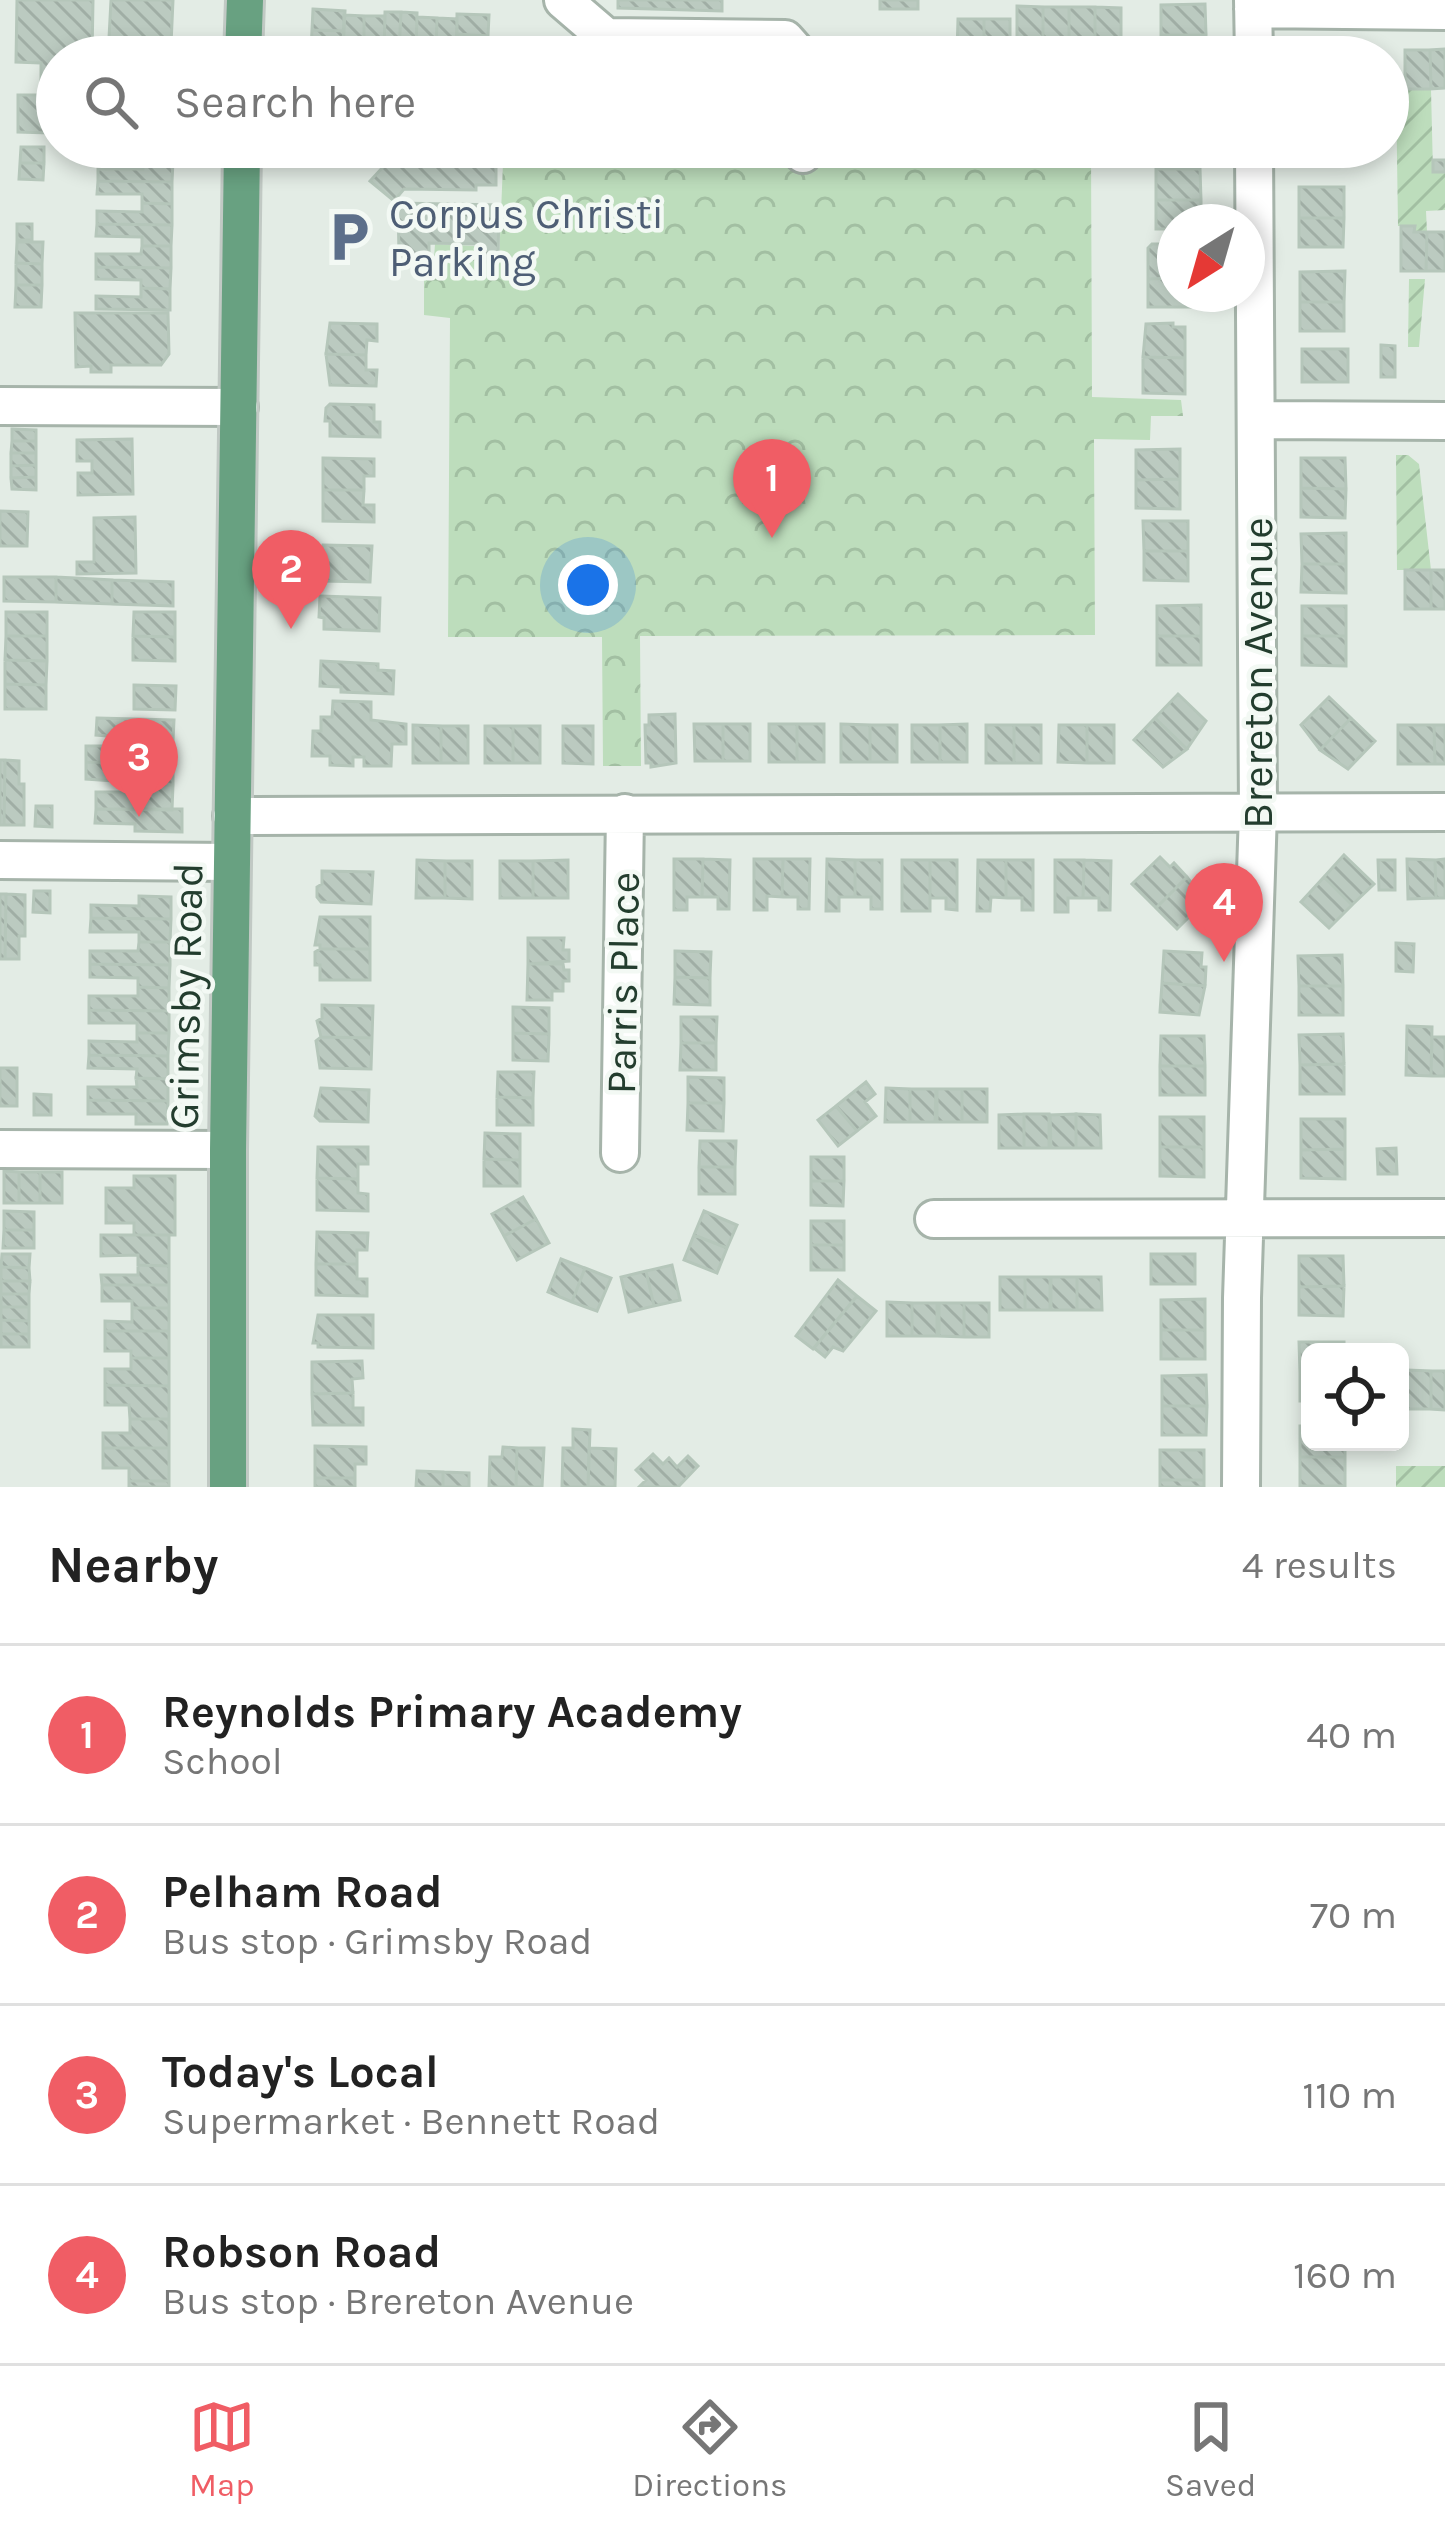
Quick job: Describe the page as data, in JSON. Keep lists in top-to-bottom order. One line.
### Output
{"streets":{"main road":["Grimsby Road"],"street":["Brereton Avenue","Parris Place"]},"places":{"parking":["Corpus Christi Parking"]},"north":"bottom left","page":{"search":"Search here","pins":["1","2","3","4"],"heading":["Nearby","4 results"],"list":[{"mark":"1","name":"Reynolds Primary Academy","note":"School","value":"40 m"},{"mark":"2","name":"Pelham Road","note":"Bus stop · Grimsby Road","value":"70 m"},{"mark":"3","name":"Today's Local","note":"Supermarket · Bennett Road","value":"110 m"},{"mark":"4","name":"Robson Road","note":"Bus stop · Brereton Avenue","value":"160 m"}],"nav":["Map","Directions","Saved"]}}
